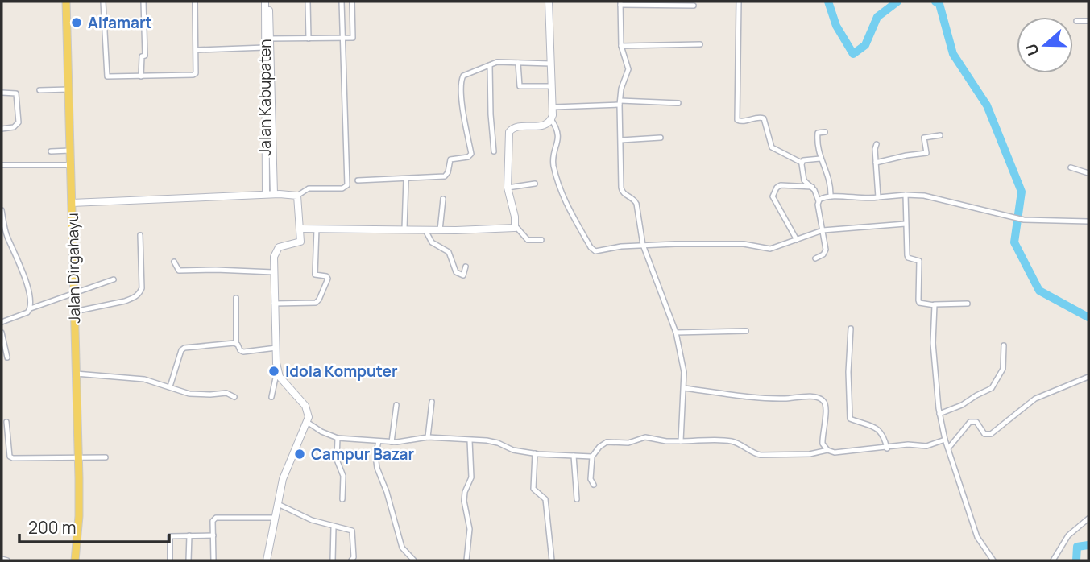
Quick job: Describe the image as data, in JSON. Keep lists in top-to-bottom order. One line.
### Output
{"streets":{"main road":["Jalan Dirgahayu"],"street":["Jalan Kabupaten"]},"places":["Alfamart","Idola Komputer","Campur Bazar"],"scale_bar":"200 m","north":"left"}
